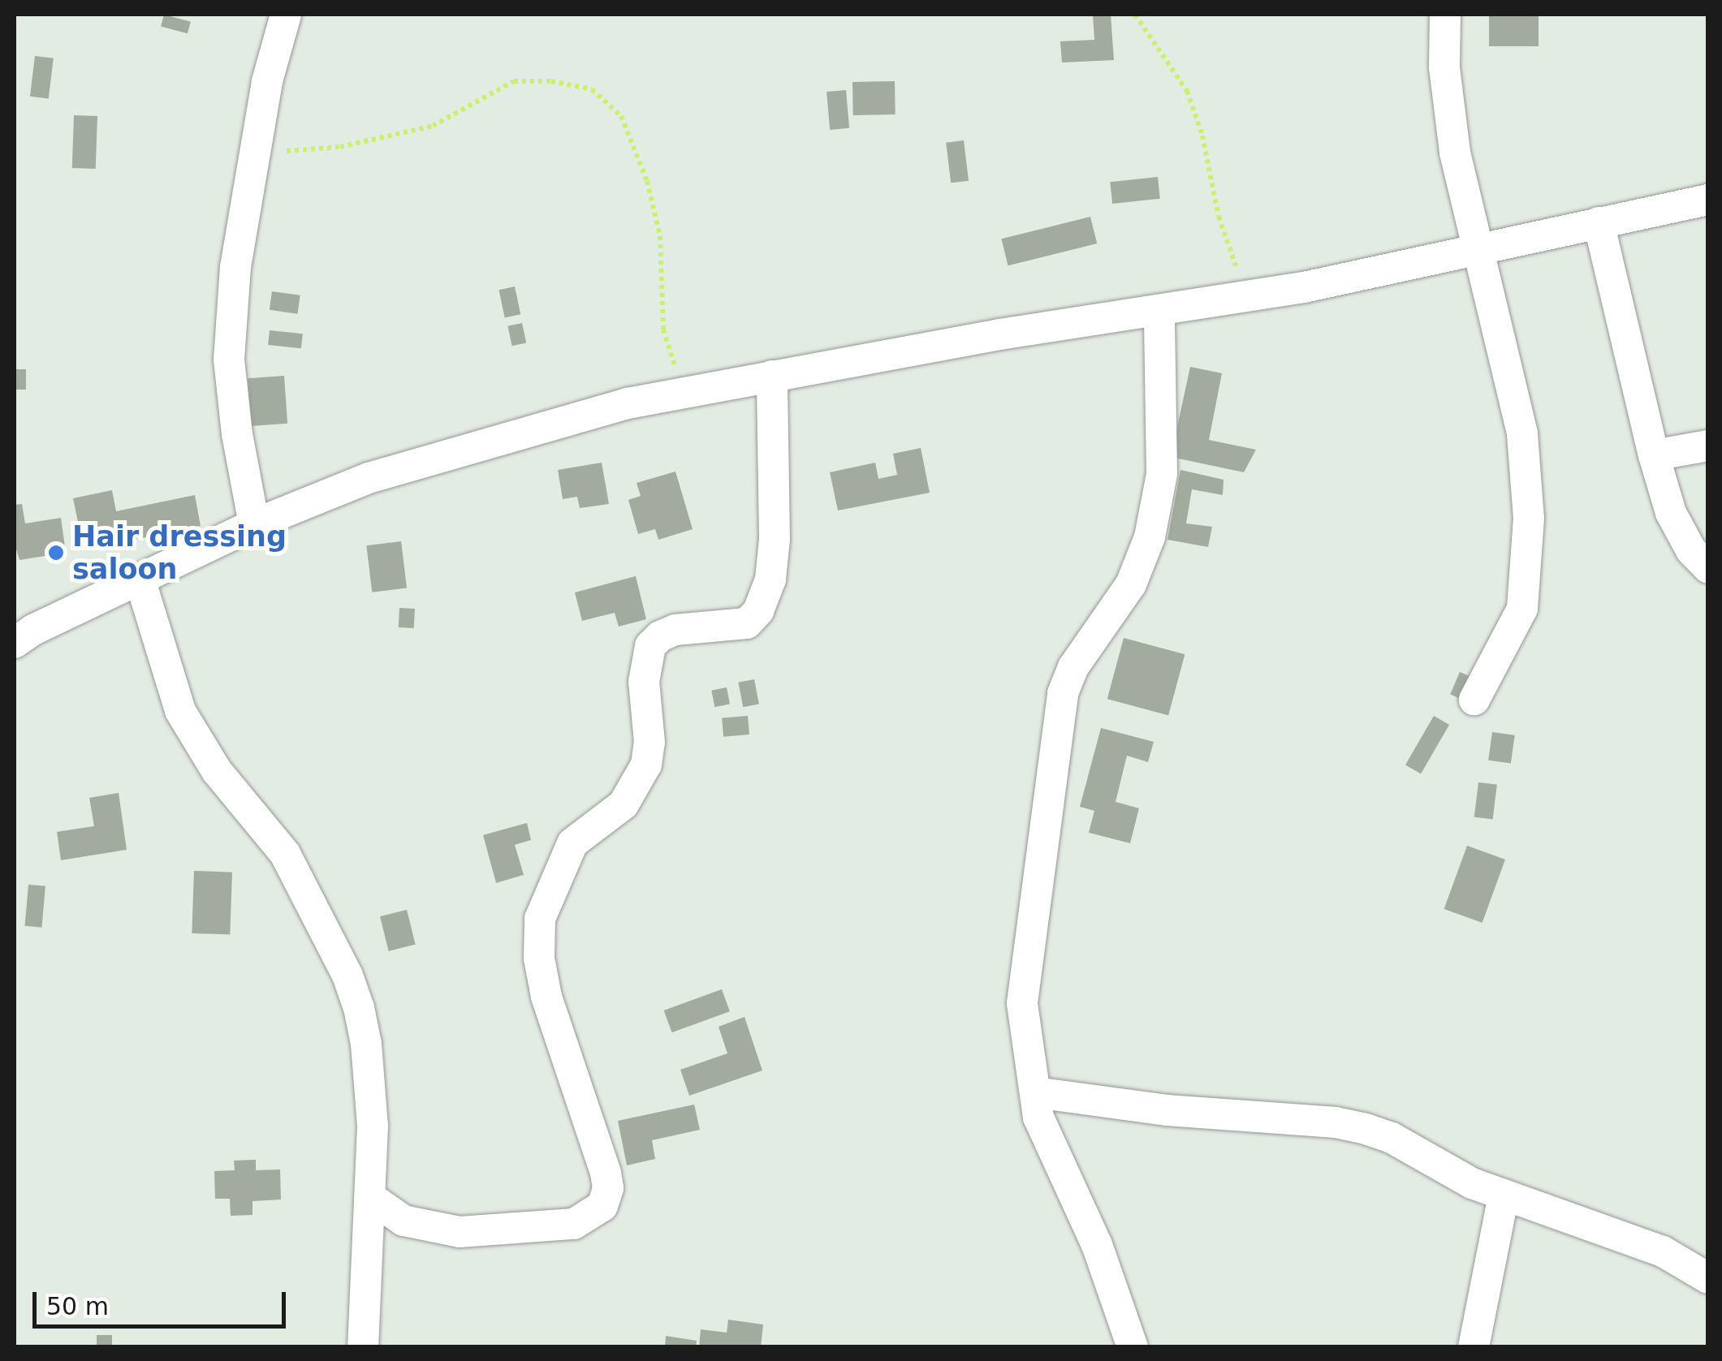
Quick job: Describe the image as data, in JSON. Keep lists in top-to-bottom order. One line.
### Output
{"places":["Hair dressing saloon"],"scale_bar":"50 m"}
